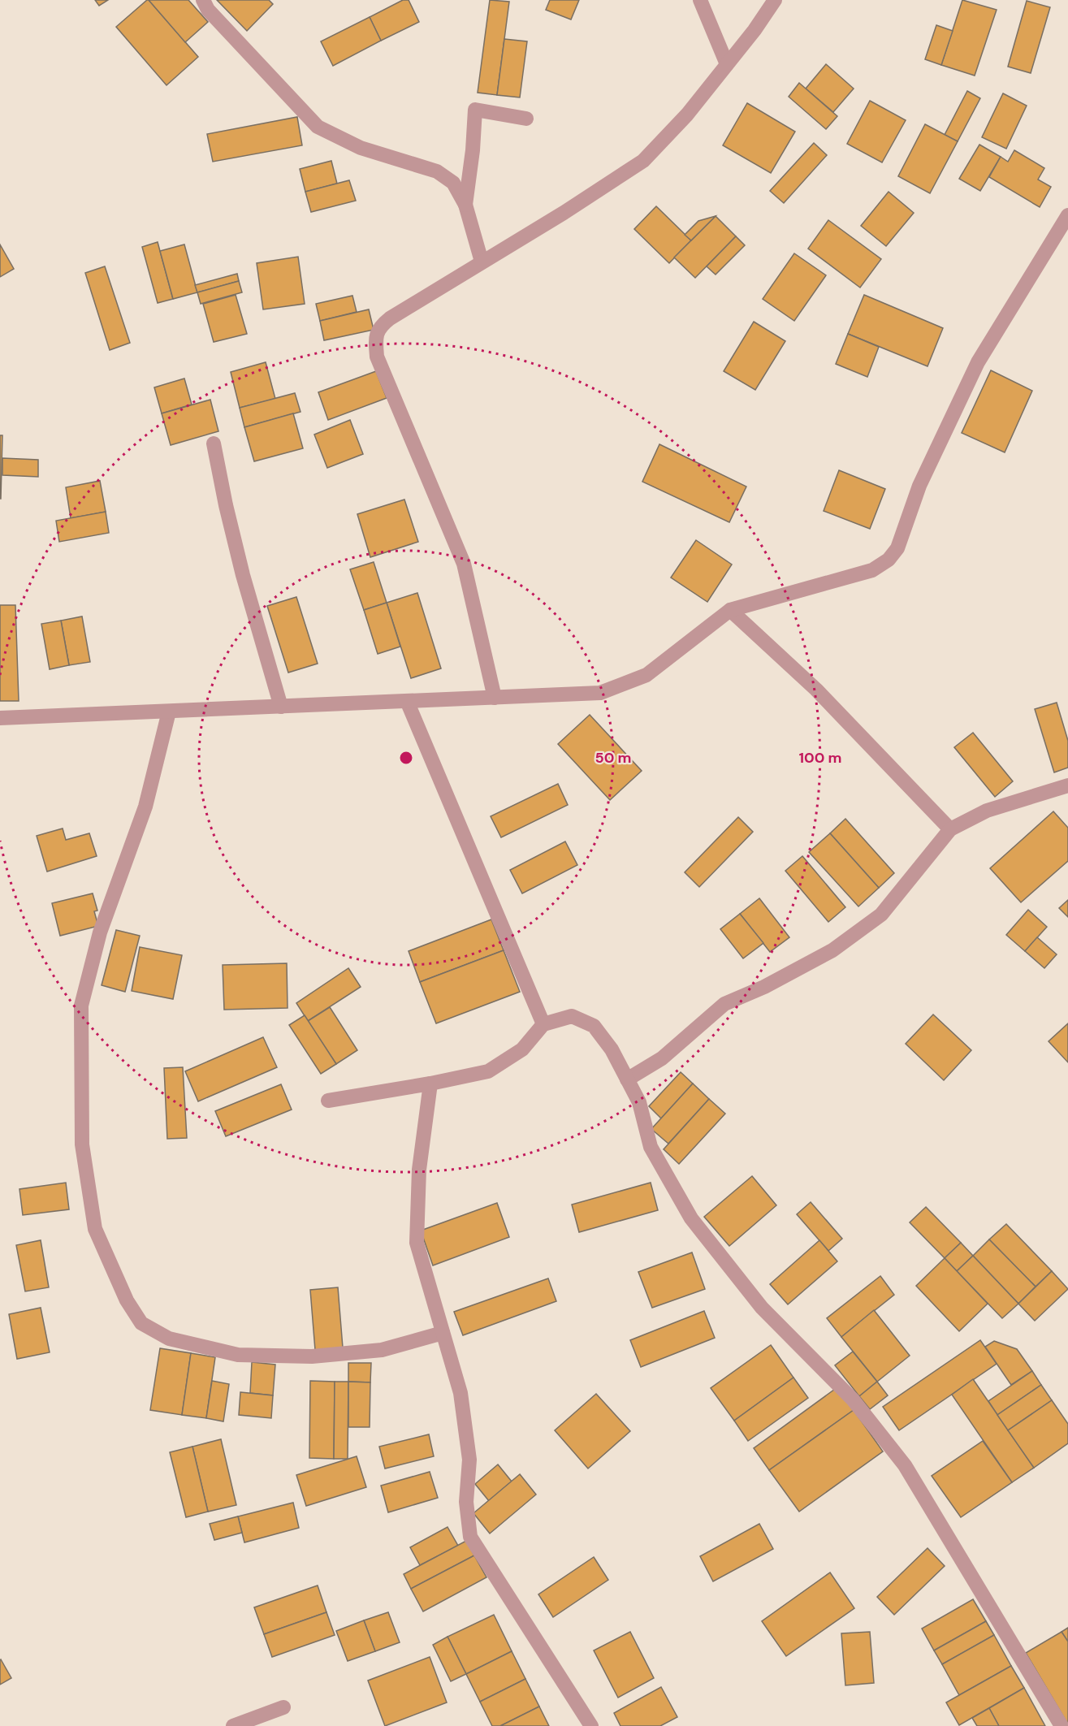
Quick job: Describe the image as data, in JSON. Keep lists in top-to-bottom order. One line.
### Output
{"rings":["50 m","100 m"]}
